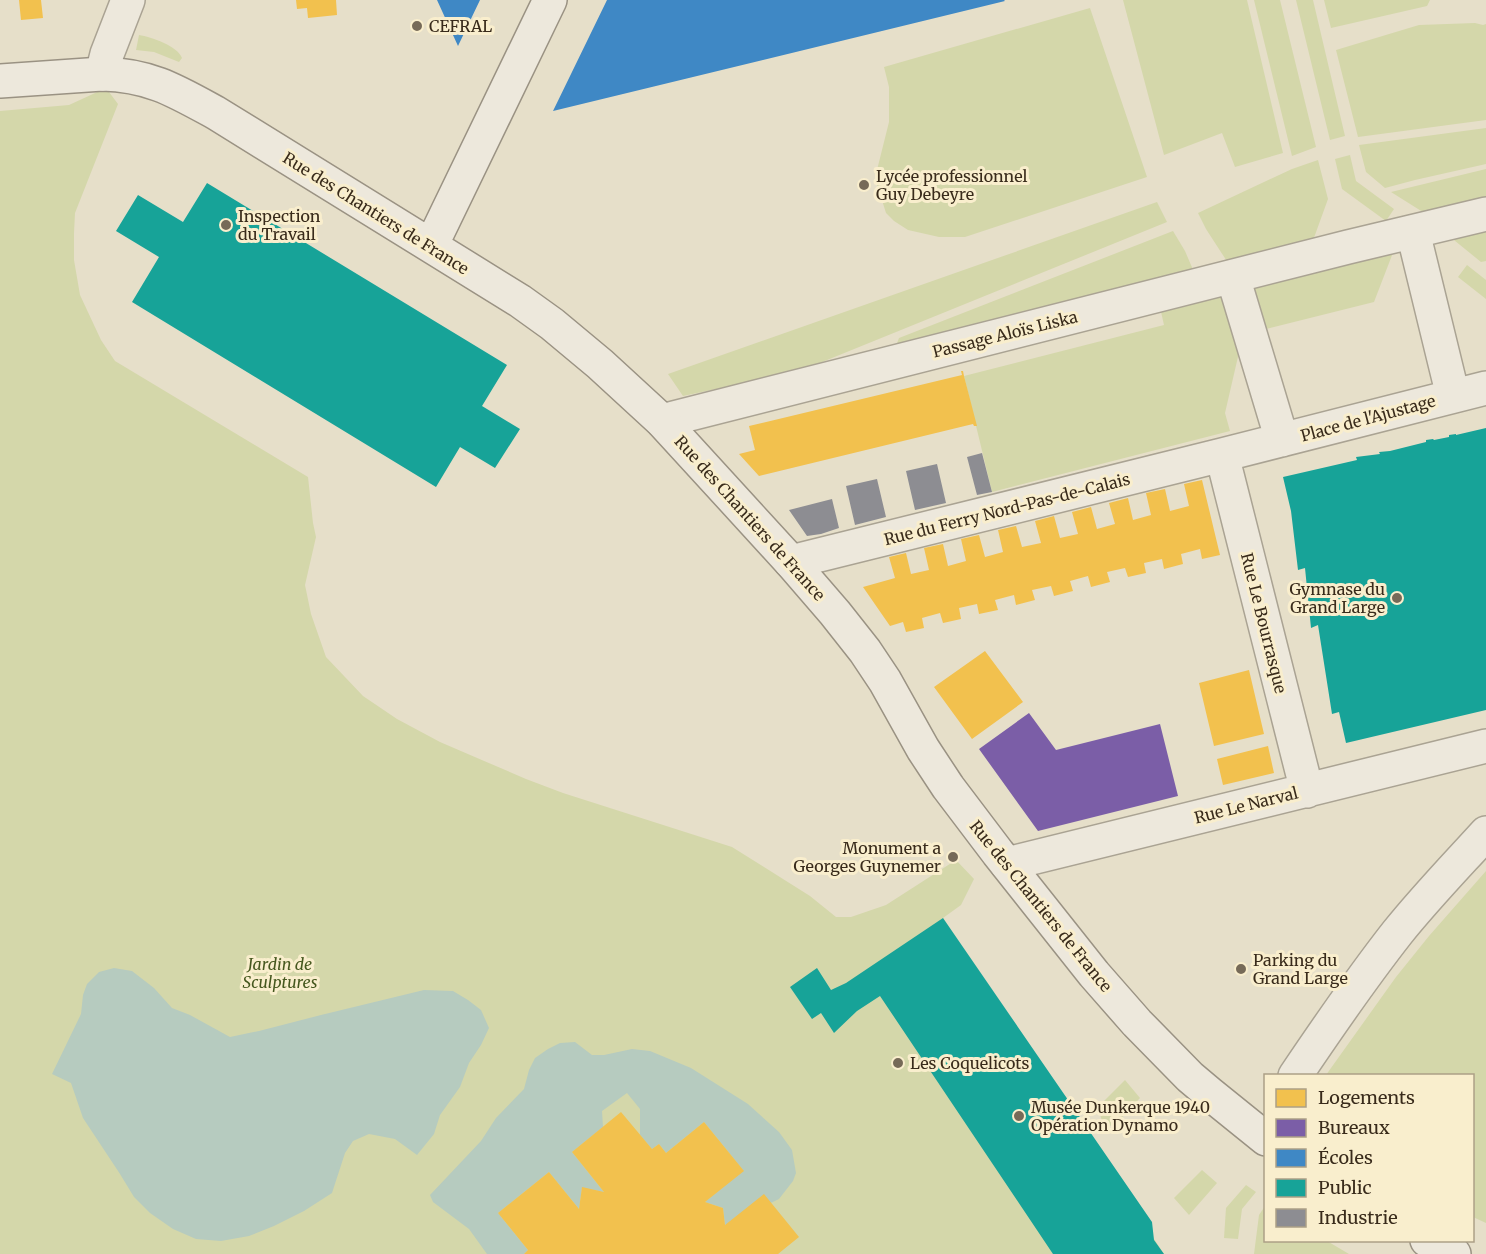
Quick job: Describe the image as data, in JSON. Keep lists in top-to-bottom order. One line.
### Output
{"streets":{"street":["Rue des Chantiers de France","Passage Aloïs Liska","Place de l'Ajustage","Rue du Ferry Nord-Pas-de-Calais","Rue Le Bourrasque","Rue Le Narval"]},"crossings":[["Rue des Chantiers de France","Passage Aloïs Liska"],["Rue des Chantiers de France","Rue du Ferry Nord-Pas-de-Calais"],["Rue des Chantiers de France","Rue Le Narval"],["Passage Aloïs Liska","Place de l'Ajustage"],["Place de l'Ajustage","Rue du Ferry Nord-Pas-de-Calais"],["Place de l'Ajustage","Rue Le Bourrasque"],["Rue du Ferry Nord-Pas-de-Calais","Rue Le Bourrasque"],["Rue Le Bourrasque","Rue Le Narval"]],"parks":["Jardin de Sculptures"],"places":["CEFRAL","Lycée professionnel Guy Debeyre","Inspection du Travail","Gymnase du Grand Large","Monument a Georges Guynemer","Parking du Grand Large","Les Coquelicots","Musée Dunkerque 1940 Opération Dynamo"],"legend":["Logements","Bureaux","Écoles","Public","Industrie"]}
